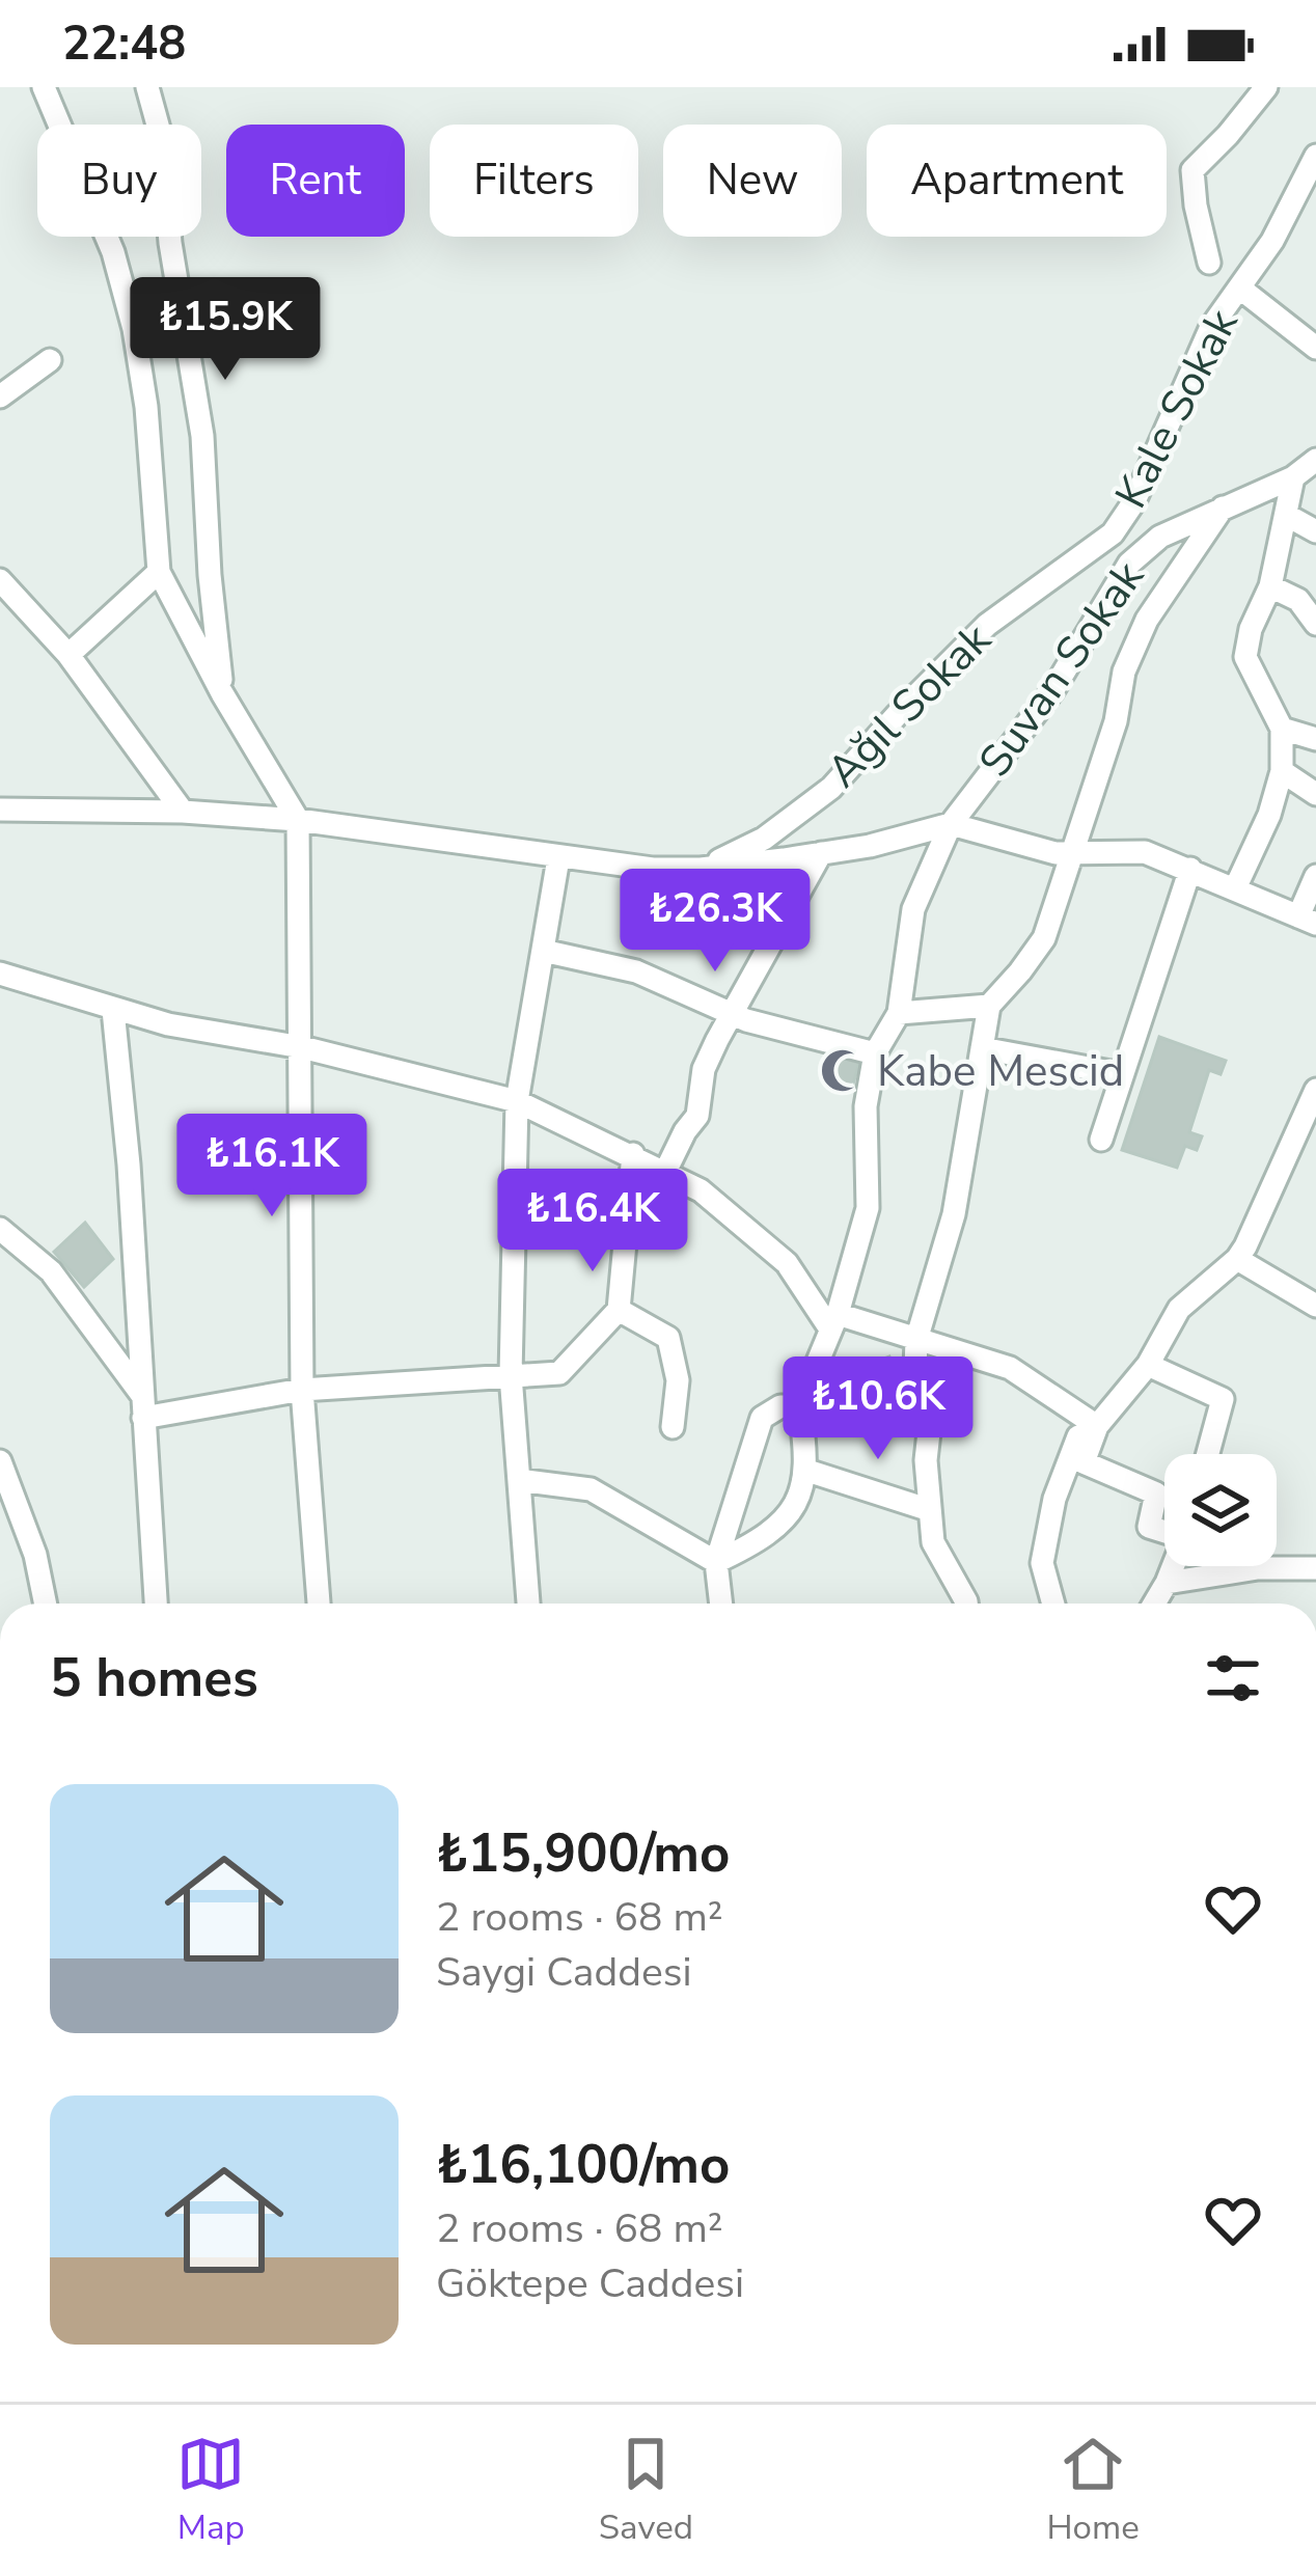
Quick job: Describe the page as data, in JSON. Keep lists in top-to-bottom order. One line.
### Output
{"streets":{"street":["Kale Sokak","Suvan Sokak","Ağıl Sokak"]},"crossings":[["Kale Sokak","Ağıl Sokak"]],"places":{"mosque":["Kabe Mescid"]},"page":{"status":"22:48","chip":["Buy","Rent","Filters","New","Apartment"],"price":["₺15.9K","₺26.3K","₺16.1K","₺16.4K","₺10.6K"],"heading":"5 homes","list":[{"name":"₺15,900/mo","note":"2 rooms · 68 m² · Saygi Caddesi"},{"name":"₺16,100/mo","note":"2 rooms · 68 m² · Göktepe Caddesi"}],"tabs":["Map","Saved","Home"]}}
